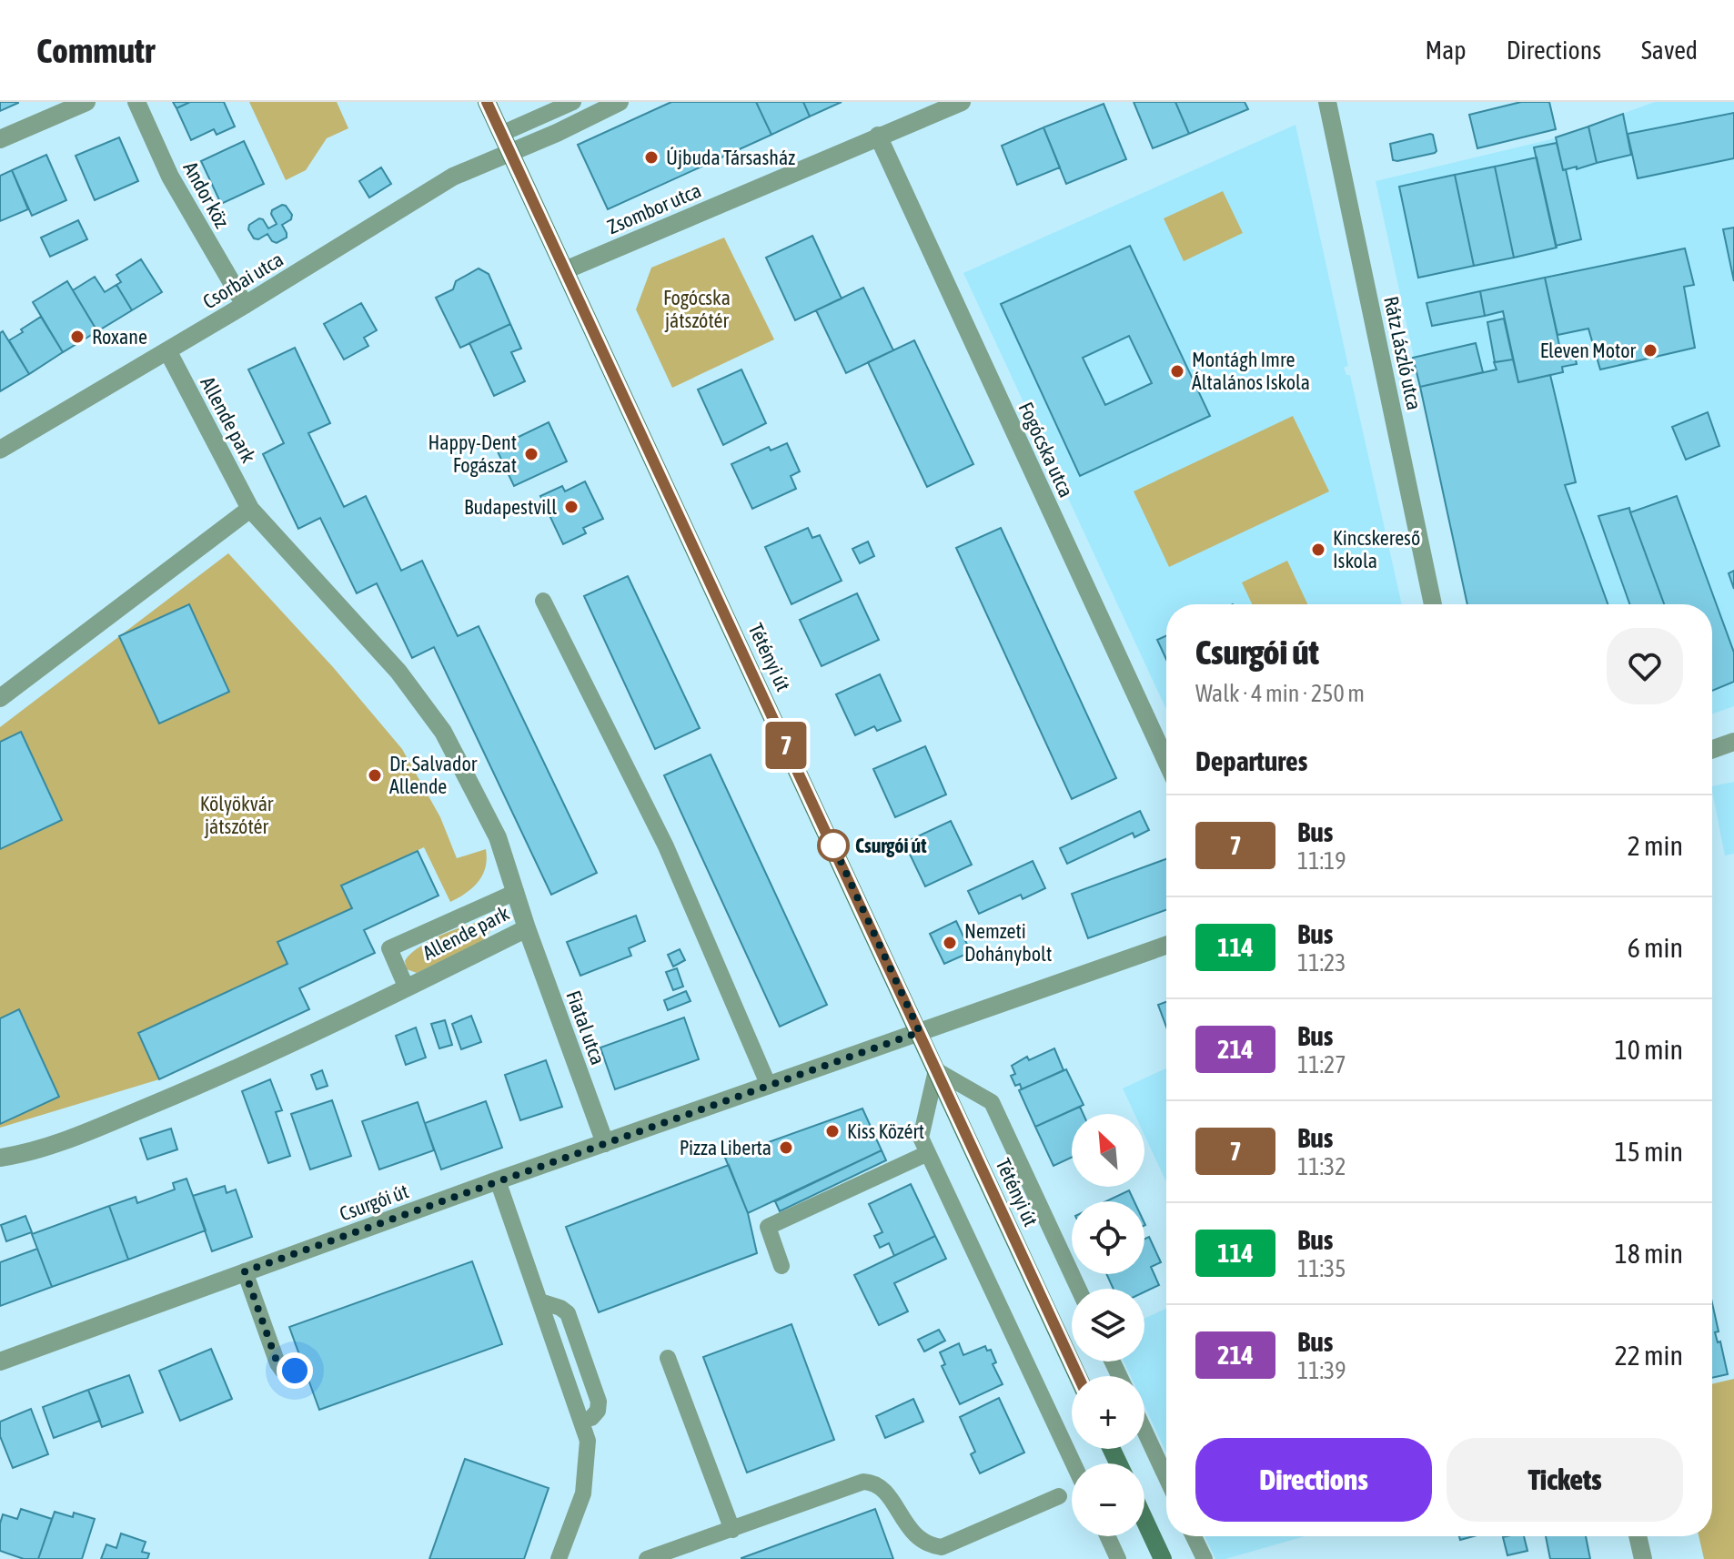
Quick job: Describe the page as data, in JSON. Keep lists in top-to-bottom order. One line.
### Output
{"streets":{"street":["Andor köz","Zsombor utca","Csorbai utca","Rátz László utca","Allende park","Fogócska utca","Tétényi út","Fiatal utca","Csurgói út"]},"crossings":[["Andor köz","Csorbai utca"],["Zsombor utca","Fogócska utca"],["Zsombor utca","Tétényi út"],["Csorbai utca","Allende park"],["Csorbai utca","Tétényi út"],["Allende park","Fiatal utca"],["Tétényi út","Csurgói út"],["Fiatal utca","Csurgói út"]],"parks":["Fogócska játszótér","Kölyökvár játszótér"],"places":["Újbuda Társasház","Roxane","Eleven Motor","Montágh Imre Általános Iskola","Happy-Dent Fogászat","Budapestvill","Kincskereső Iskola","Dr. Salvador Allende","Csurgói út","Nemzeti Dohánybolt","Kiss Közért","Pizza Liberta"],"lines":["bus line 7"],"north":"top left","page":{"header":"Commutr","nav":["Map","Directions","Saved"],"on_map":"7","heading":[["Csurgói út","Walk · 4 min · 250 m"],"Departures"],"list":[{"mark":"7","name":"Bus","note":"11:19","value":"2 min"},{"mark":"114","name":"Bus","note":"11:23","value":"6 min"},{"mark":"214","name":"Bus","note":"11:27","value":"10 min"},{"mark":"7","name":"Bus","note":"11:32","value":"15 min"},{"mark":"114","name":"Bus","note":"11:35","value":"18 min"},{"mark":"214","name":"Bus","note":"11:39","value":"22 min"}],"map_buttons":["+","−"],"buttons":["Directions","Tickets"]}}
